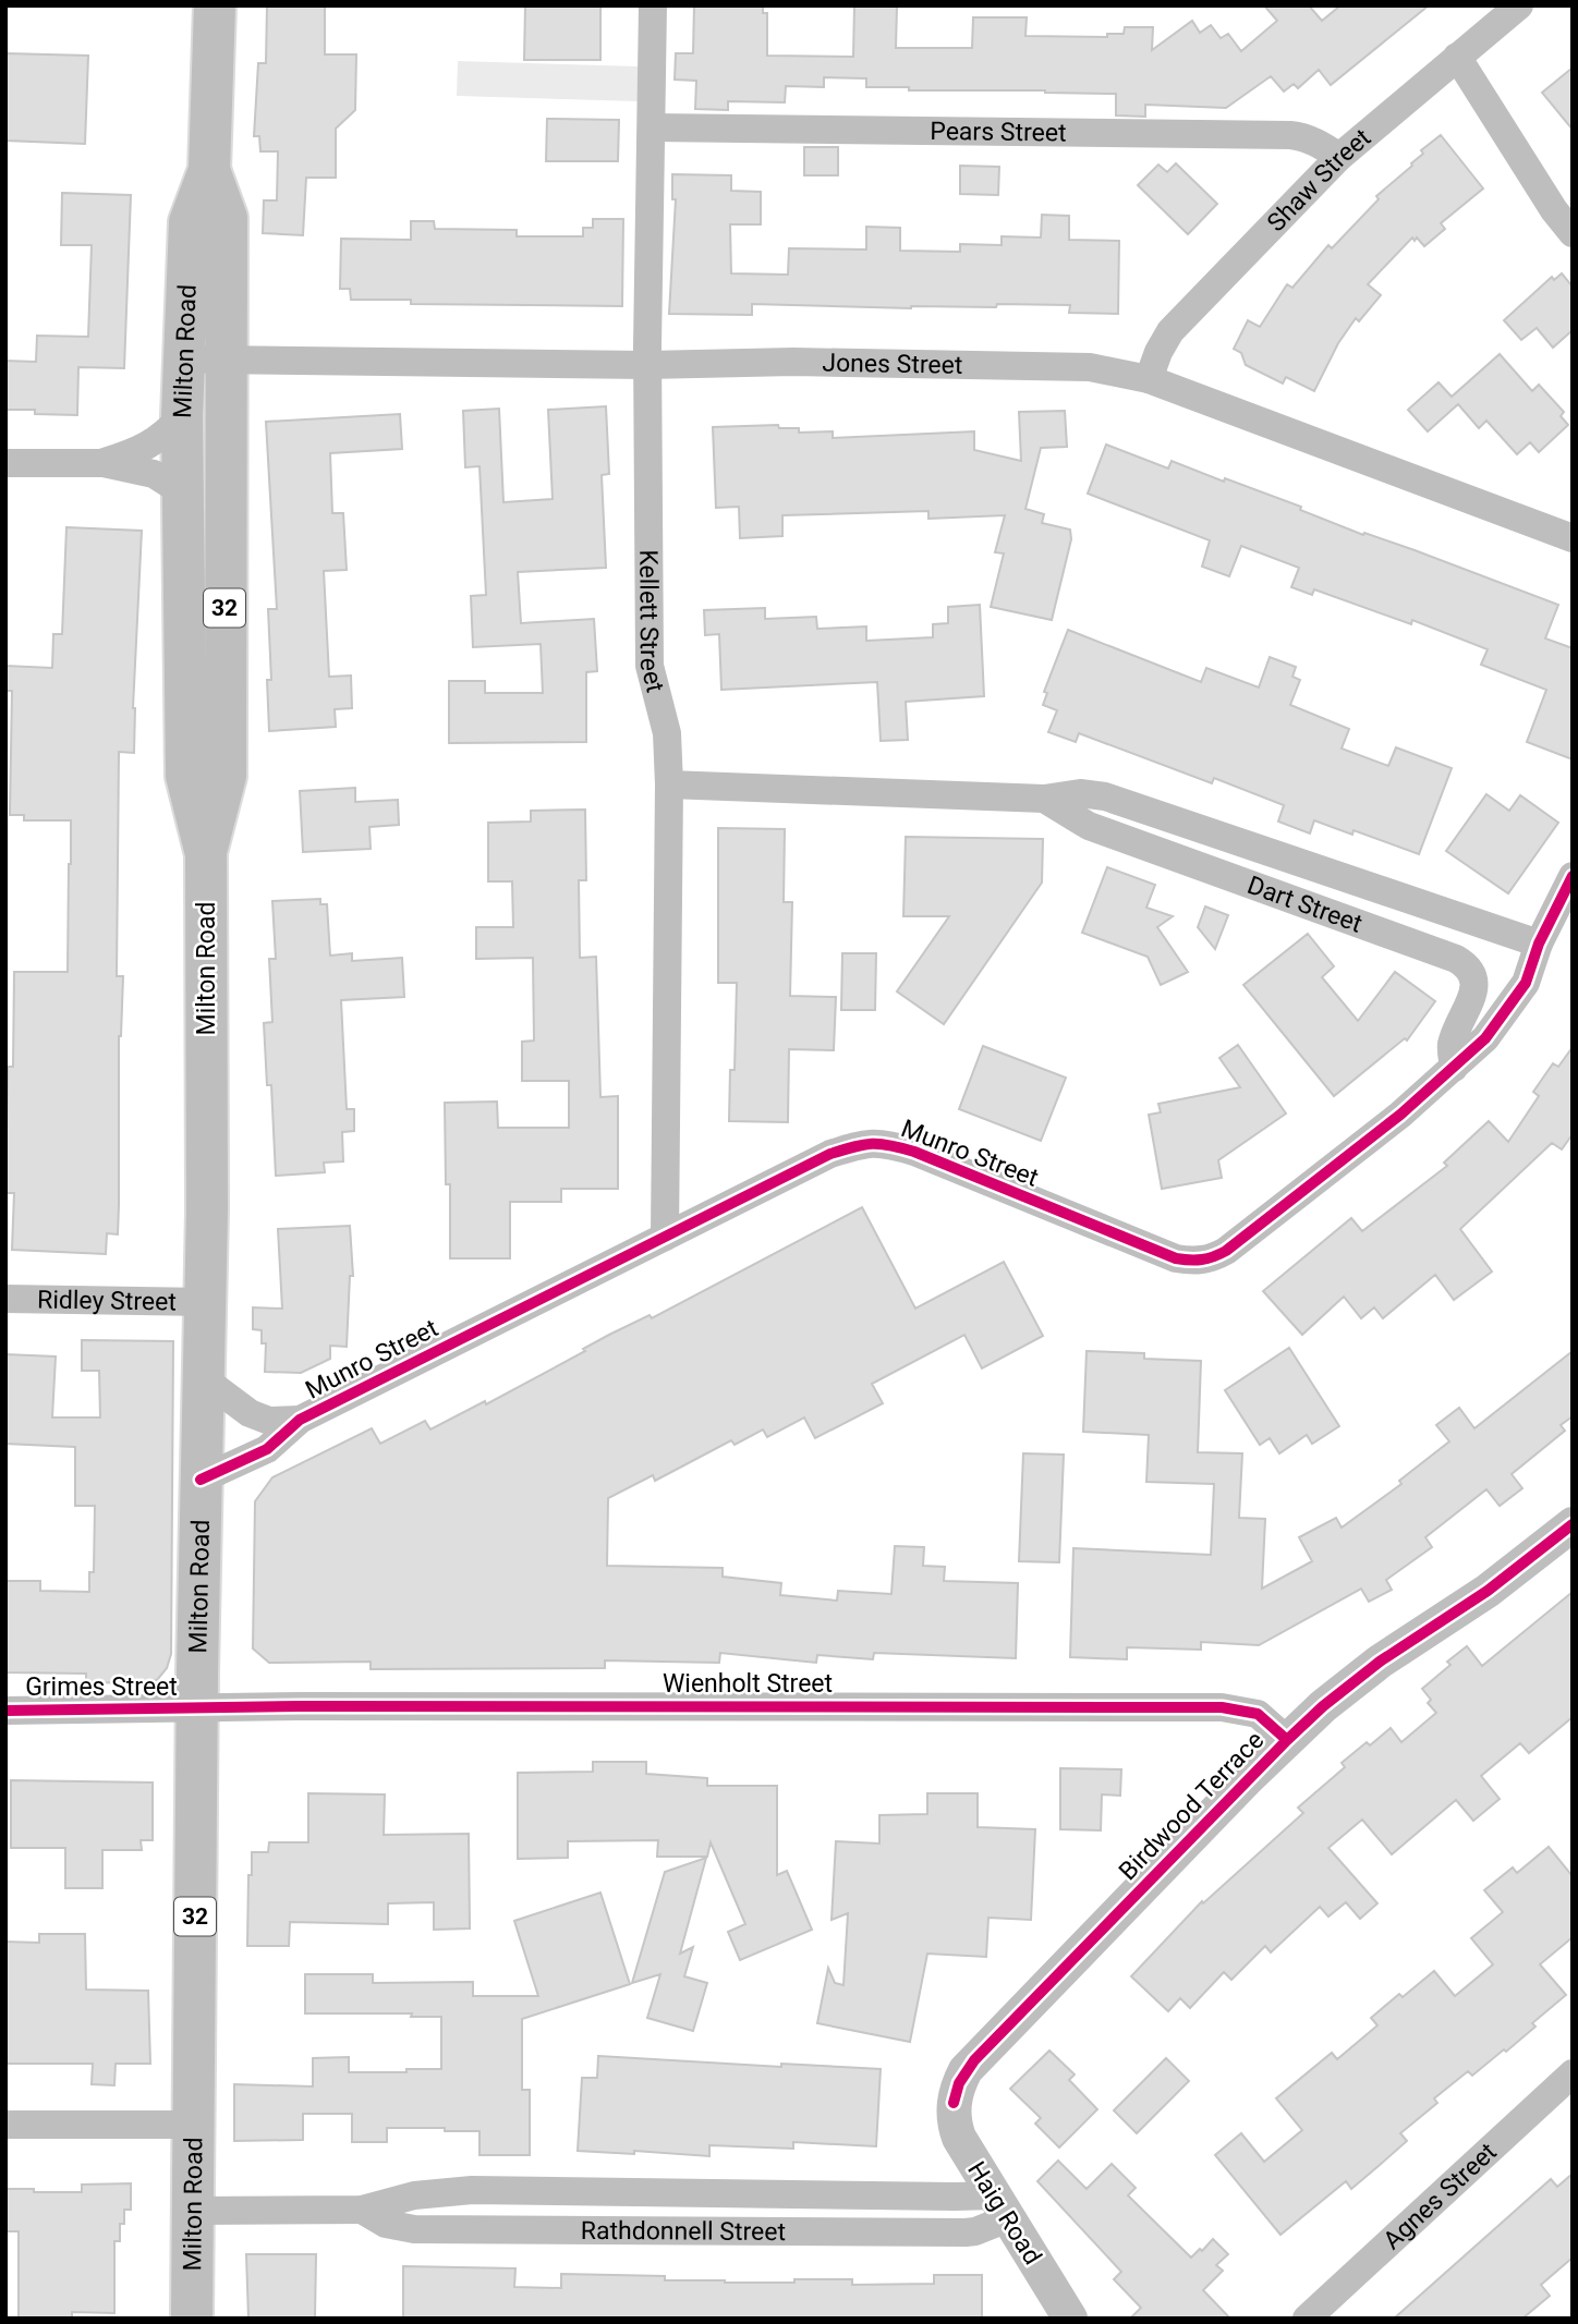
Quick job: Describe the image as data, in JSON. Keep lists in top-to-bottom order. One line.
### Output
{"streets":{"main road":["Milton Road","32"],"street":["Pears Street","Shaw Street","Jones Street","Kellett Street","Dart Street","Munro Street","Ridley Street","Wienholt Street","Grimes Street","Birdwood Terrace","Agnes Street","Haig Road","Rathdonnell Street"]},"crossings":[["Pears Street","Shaw Street"],["Pears Street","Kellett Street"],["Shaw Street","Jones Street"],["Milton Road","Jones Street"],["Milton Road","Munro Street"],["Milton Road","Ridley Street"],["Milton Road","Wienholt Street"],["Milton Road","Grimes Street"],["Milton Road","Rathdonnell Street"],["Jones Street","Kellett Street"],["Kellett Street","Dart Street"],["Kellett Street","Munro Street"],["Dart Street","Munro Street"],["Wienholt Street","Grimes Street"],["Wienholt Street","Birdwood Terrace"],["Birdwood Terrace","Haig Road"],["Haig Road","Rathdonnell Street"]]}
